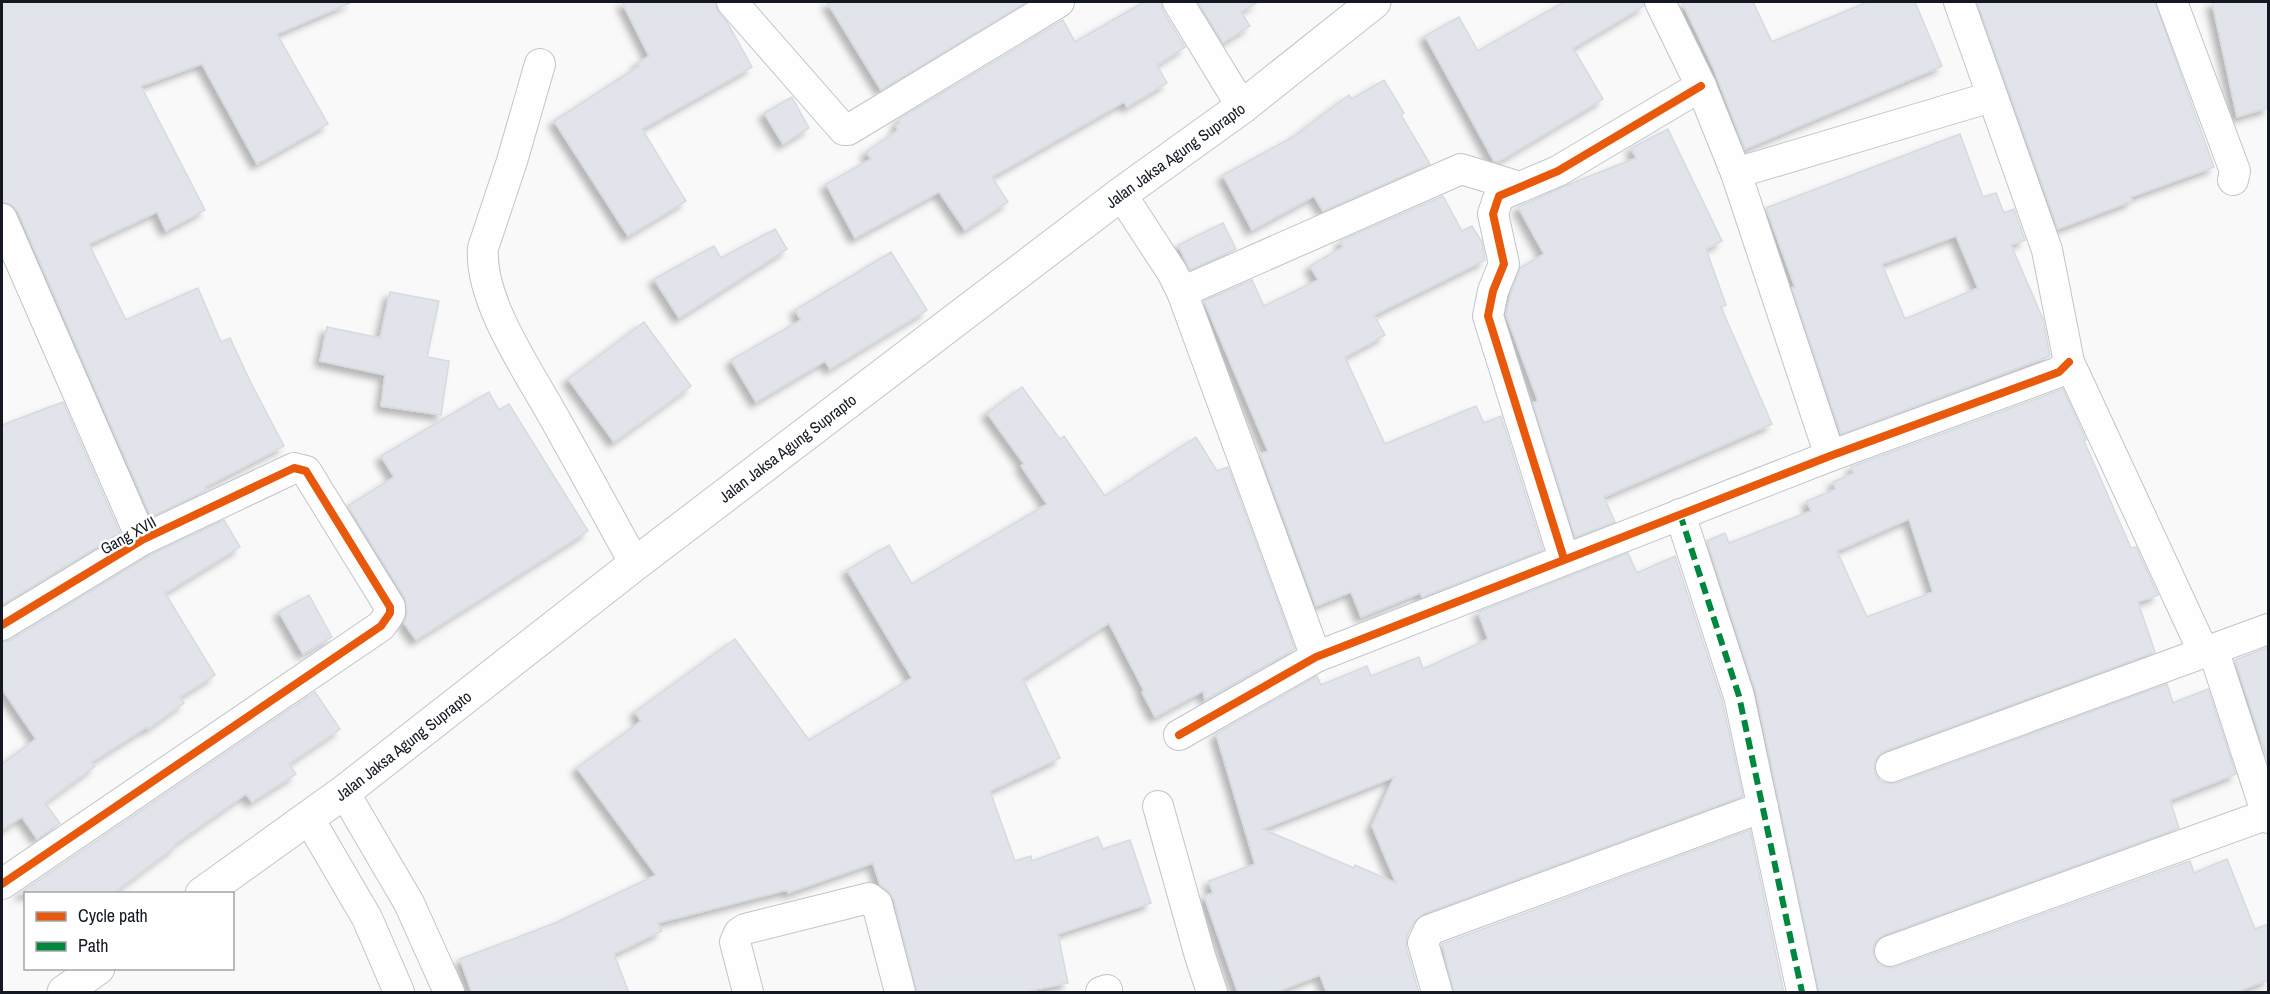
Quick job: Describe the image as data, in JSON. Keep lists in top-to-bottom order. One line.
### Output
{"streets":{"main road":["Jalan Jaksa Agung Suprapto"],"street":["Gang XVII"]},"legend":["Cycle path","Path"]}
